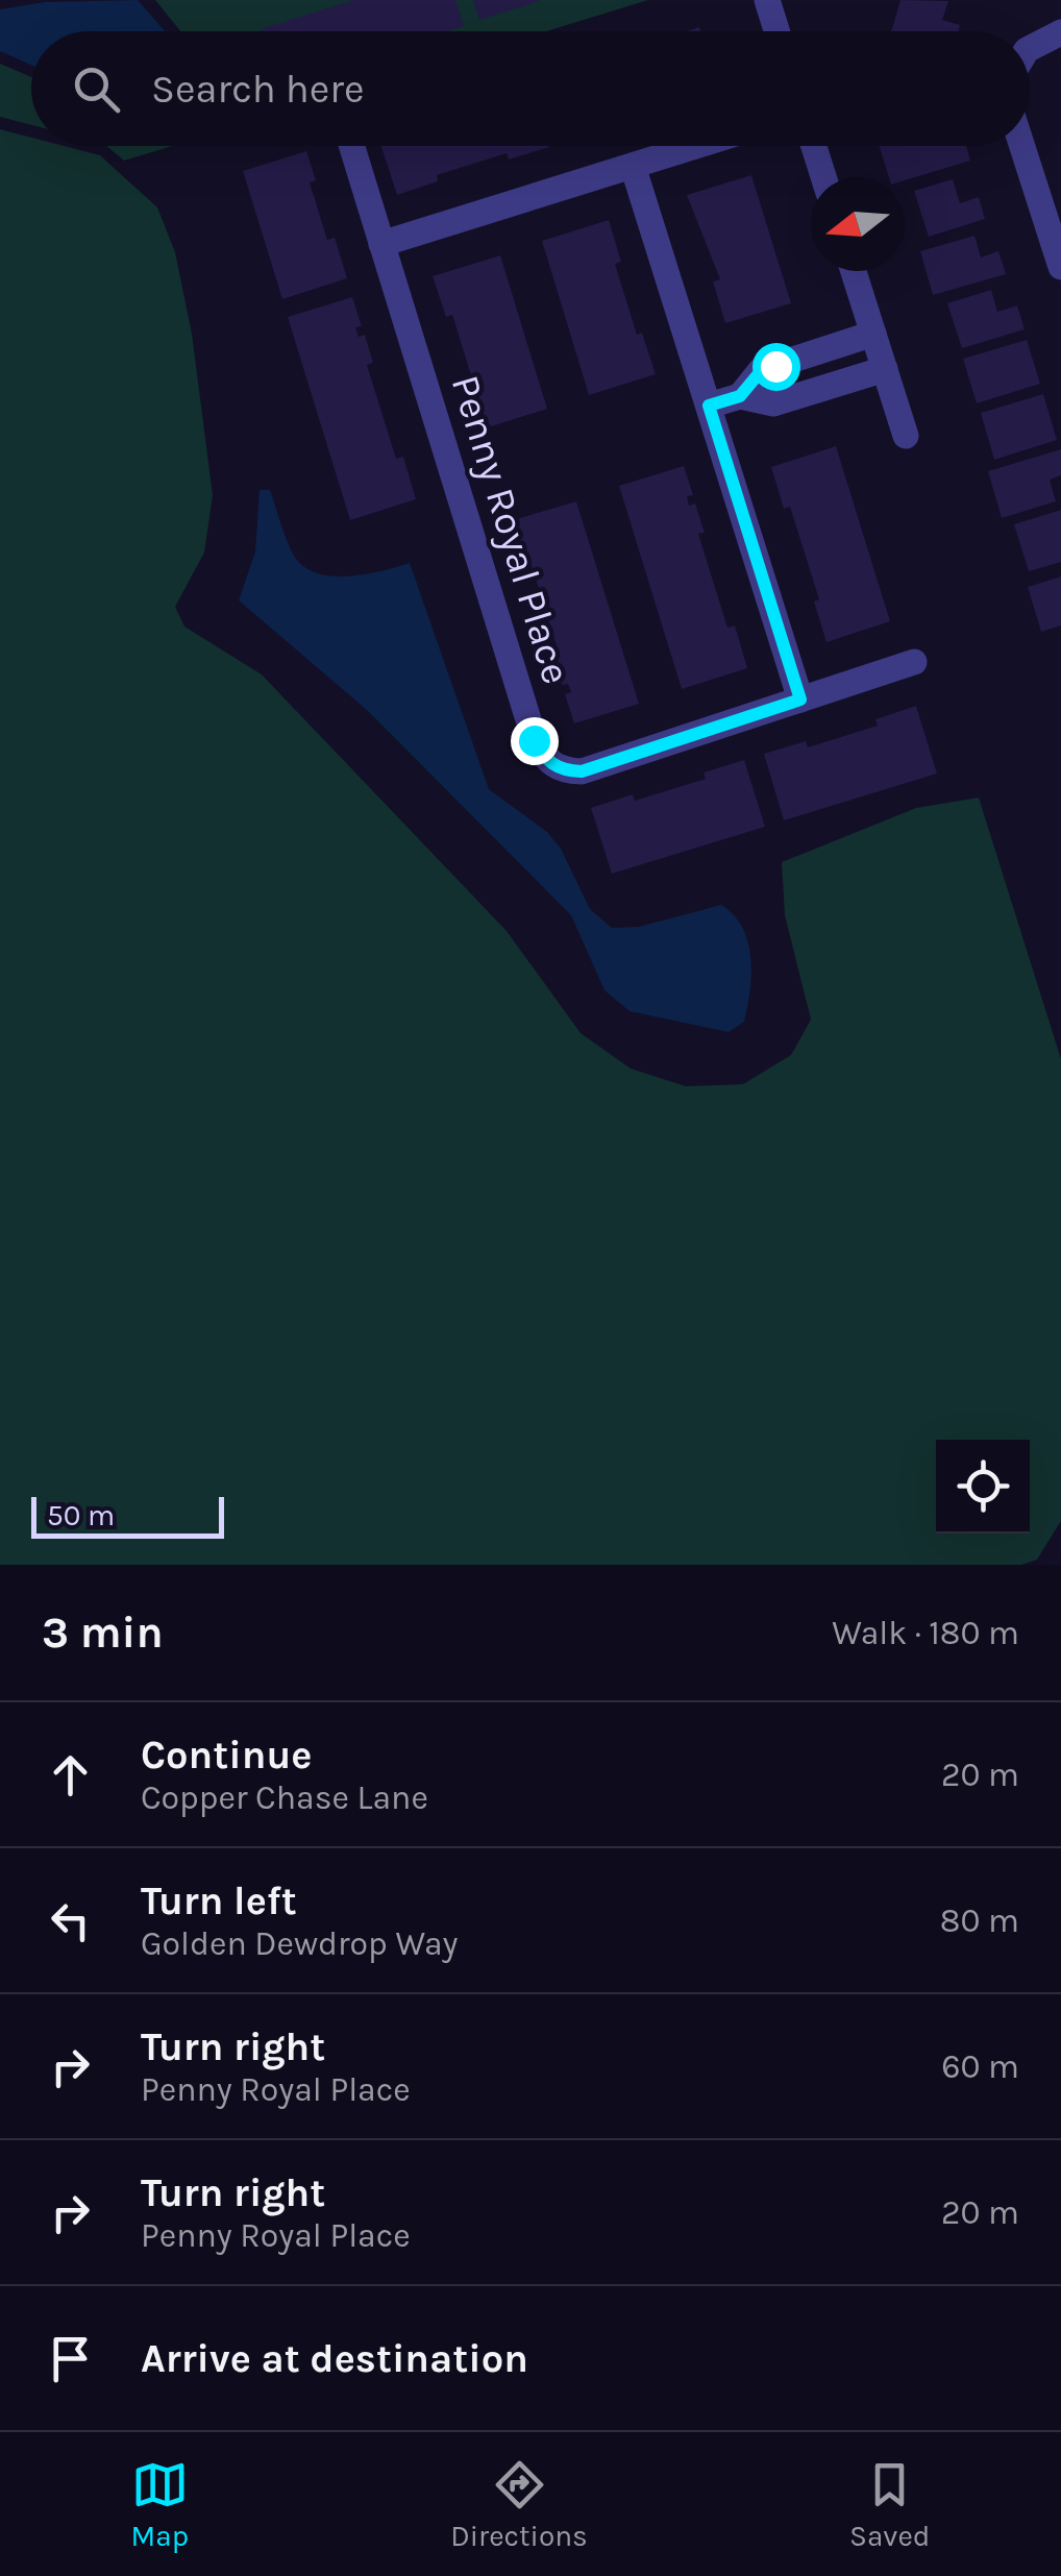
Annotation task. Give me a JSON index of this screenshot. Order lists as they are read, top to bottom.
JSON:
{
  "streets": {
    "street": ["Penny Royal Place"]
  },
  "scale_bar": "50 m",
  "north": "left",
  "page": {
    "search": "Search here",
    "scale": "50 m",
    "heading": ["3 min", "Walk · 180 m"],
    "list": [
      ["Continue", "Copper Chase Lane", "20 m"],
      ["Turn left", "Golden Dewdrop Way", "80 m"],
      ["Turn right", "Penny Royal Place", "60 m"],
      ["Turn right", "Penny Royal Place", "20 m"],
      "Arrive at destination"
    ],
    "nav": ["Map", "Directions", "Saved"]
  }
}
